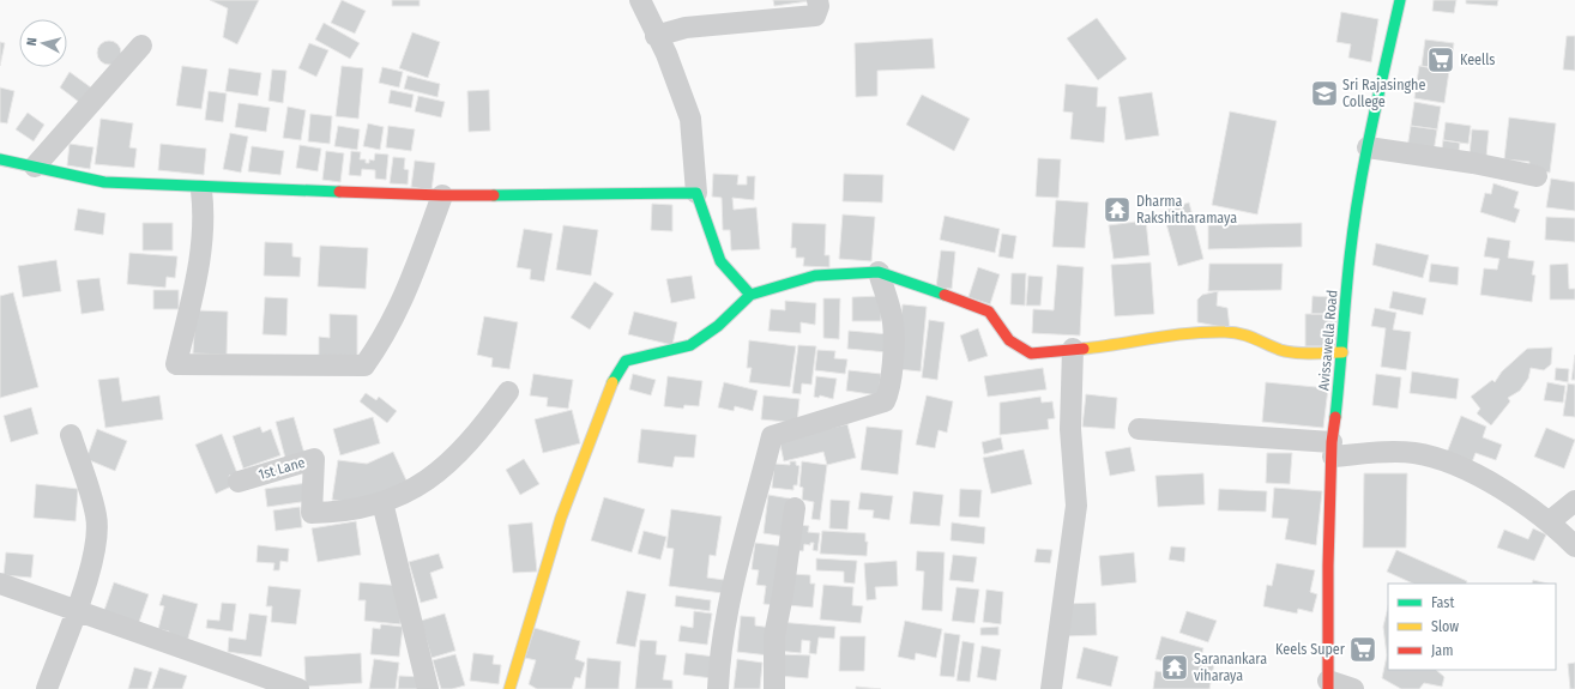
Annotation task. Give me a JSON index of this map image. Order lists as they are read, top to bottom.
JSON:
{
  "streets": {
    "street": ["Avissawella Road", "1st Lane"]
  },
  "places": {
    "supermarket": ["Keells", "Keels Super"],
    "school or university": ["Sri Rajasinghe College"],
    "temple": ["Dharma Rakshitharamaya", "Saranankara viharaya"]
  },
  "legend": ["Fast", "Slow", "Jam"],
  "north": "left"
}
